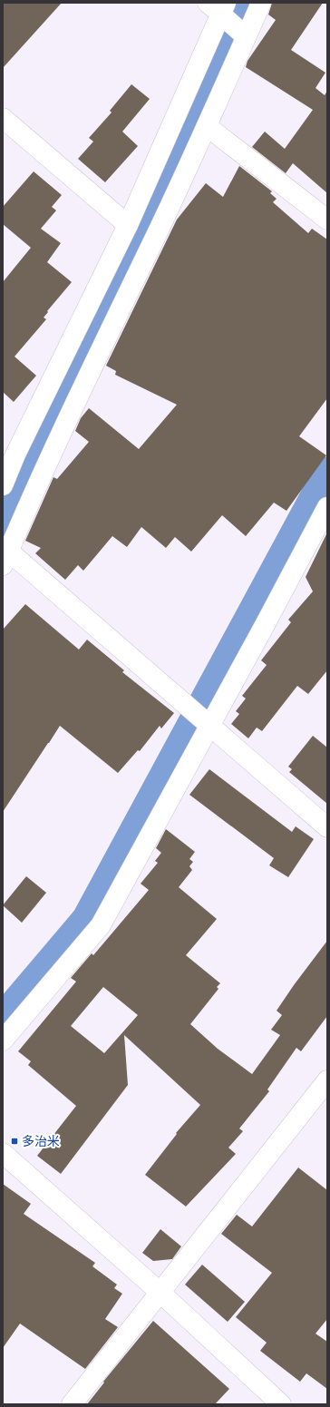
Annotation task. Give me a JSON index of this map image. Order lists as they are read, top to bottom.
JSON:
{
  "places": {
    "transit": ["多治米"]
  }
}
